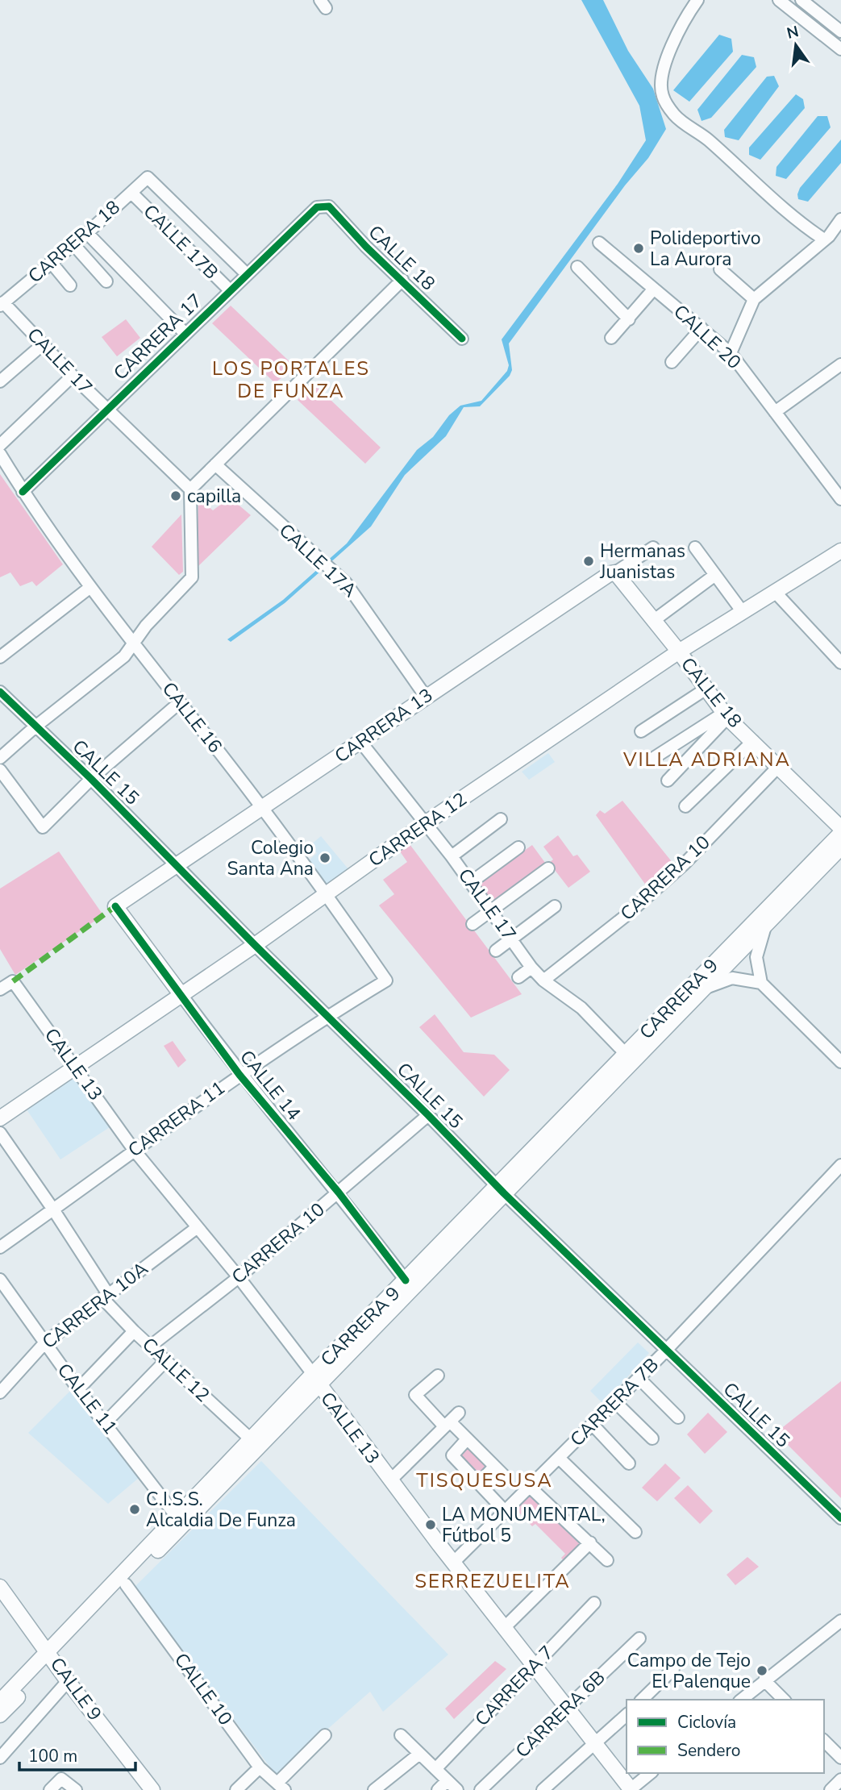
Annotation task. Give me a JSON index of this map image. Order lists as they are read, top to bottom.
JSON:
{
  "streets": {
    "main road": [
      "CALLE 18",
      "CARRERA 13",
      "CARRERA 12",
      "CARRERA 9",
      "CALLE 13",
      "CALLE 14",
      "CALLE 9"
    ],
    "street": [
      "CARRERA 18",
      "CALLE 17B",
      "CARRERA 17",
      "CALLE 20",
      "CALLE 17",
      "CALLE 17A",
      "CALLE 16",
      "CALLE 15",
      "CARRERA 10",
      "CARRERA 11",
      "CARRERA 10A",
      "CALLE 12",
      "CALLE 11",
      "CARRERA 7B",
      "CARRERA 7",
      "CALLE 10",
      "CARRERA 6B"
    ]
  },
  "crossings": [
    ["CARRERA 18", "CALLE 17B"],
    ["CARRERA 18", "CALLE 17"],
    ["CALLE 17B", "CARRERA 17"],
    ["CALLE 18", "CARRERA 17"],
    ["CALLE 18", "CARRERA 13"],
    ["CALLE 18", "CARRERA 12"],
    ["CALLE 18", "CARRERA 10"],
    ["CARRERA 17", "CALLE 17"],
    ["CARRERA 17", "CALLE 16"],
    ["CALLE 17", "CARRERA 13"],
    ["CALLE 17", "CARRERA 12"],
    ["CALLE 17", "CARRERA 10"],
    ["CALLE 17", "CARRERA 9"],
    ["CALLE 17A", "CARRERA 13"],
    ["CALLE 16", "CARRERA 13"],
    ["CALLE 16", "CARRERA 12"],
    ["CALLE 16", "CARRERA 11"],
    ["CARRERA 13", "CALLE 15"],
    ["CARRERA 13", "CALLE 14"],
    ["CALLE 15", "CARRERA 12"],
    ["CALLE 15", "CARRERA 10"],
    ["CALLE 15", "CARRERA 9"],
    ["CALLE 15", "CARRERA 11"],
    ["CALLE 15", "CARRERA 7B"],
    ["CARRERA 12", "CALLE 13"],
    ["CARRERA 12", "CALLE 14"],
    ["CARRERA 10", "CALLE 13"],
    ["CARRERA 10", "CALLE 14"],
    ["CARRERA 10", "CALLE 12"],
    ["CARRERA 9", "CALLE 13"],
    ["CARRERA 9", "CALLE 14"],
    ["CARRERA 9", "CALLE 12"],
    ["CARRERA 9", "CALLE 11"],
    ["CARRERA 9", "CALLE 9"],
    ["CARRERA 9", "CALLE 10"],
    ["CALLE 13", "CARRERA 11"],
    ["CALLE 13", "CARRERA 10A"],
    ["CALLE 13", "CARRERA 7B"],
    ["CALLE 13", "CARRERA 7"],
    ["CALLE 13", "CARRERA 6B"],
    ["CALLE 14", "CARRERA 11"],
    ["CARRERA 11", "CALLE 12"],
    ["CARRERA 10A", "CALLE 12"],
    ["CARRERA 10A", "CALLE 11"]
  ],
  "districts": [
    "LOS PORTALES DE FUNZA",
    "VILLA ADRIANA",
    "TISQUESUSA",
    "SERREZUELITA"
  ],
  "places": [
    "Polideportivo La Aurora",
    "capilla",
    "Hermanas Juanistas",
    "Colegio Santa Ana",
    "C.I.S.S. Alcaldia De Funza",
    "LA MONUMENTAL, Fútbol 5",
    "Campo de Tejo El Palenque"
  ],
  "legend": ["Ciclovía", "Sendero"],
  "scale_bar": "100 m",
  "north": "top"
}
